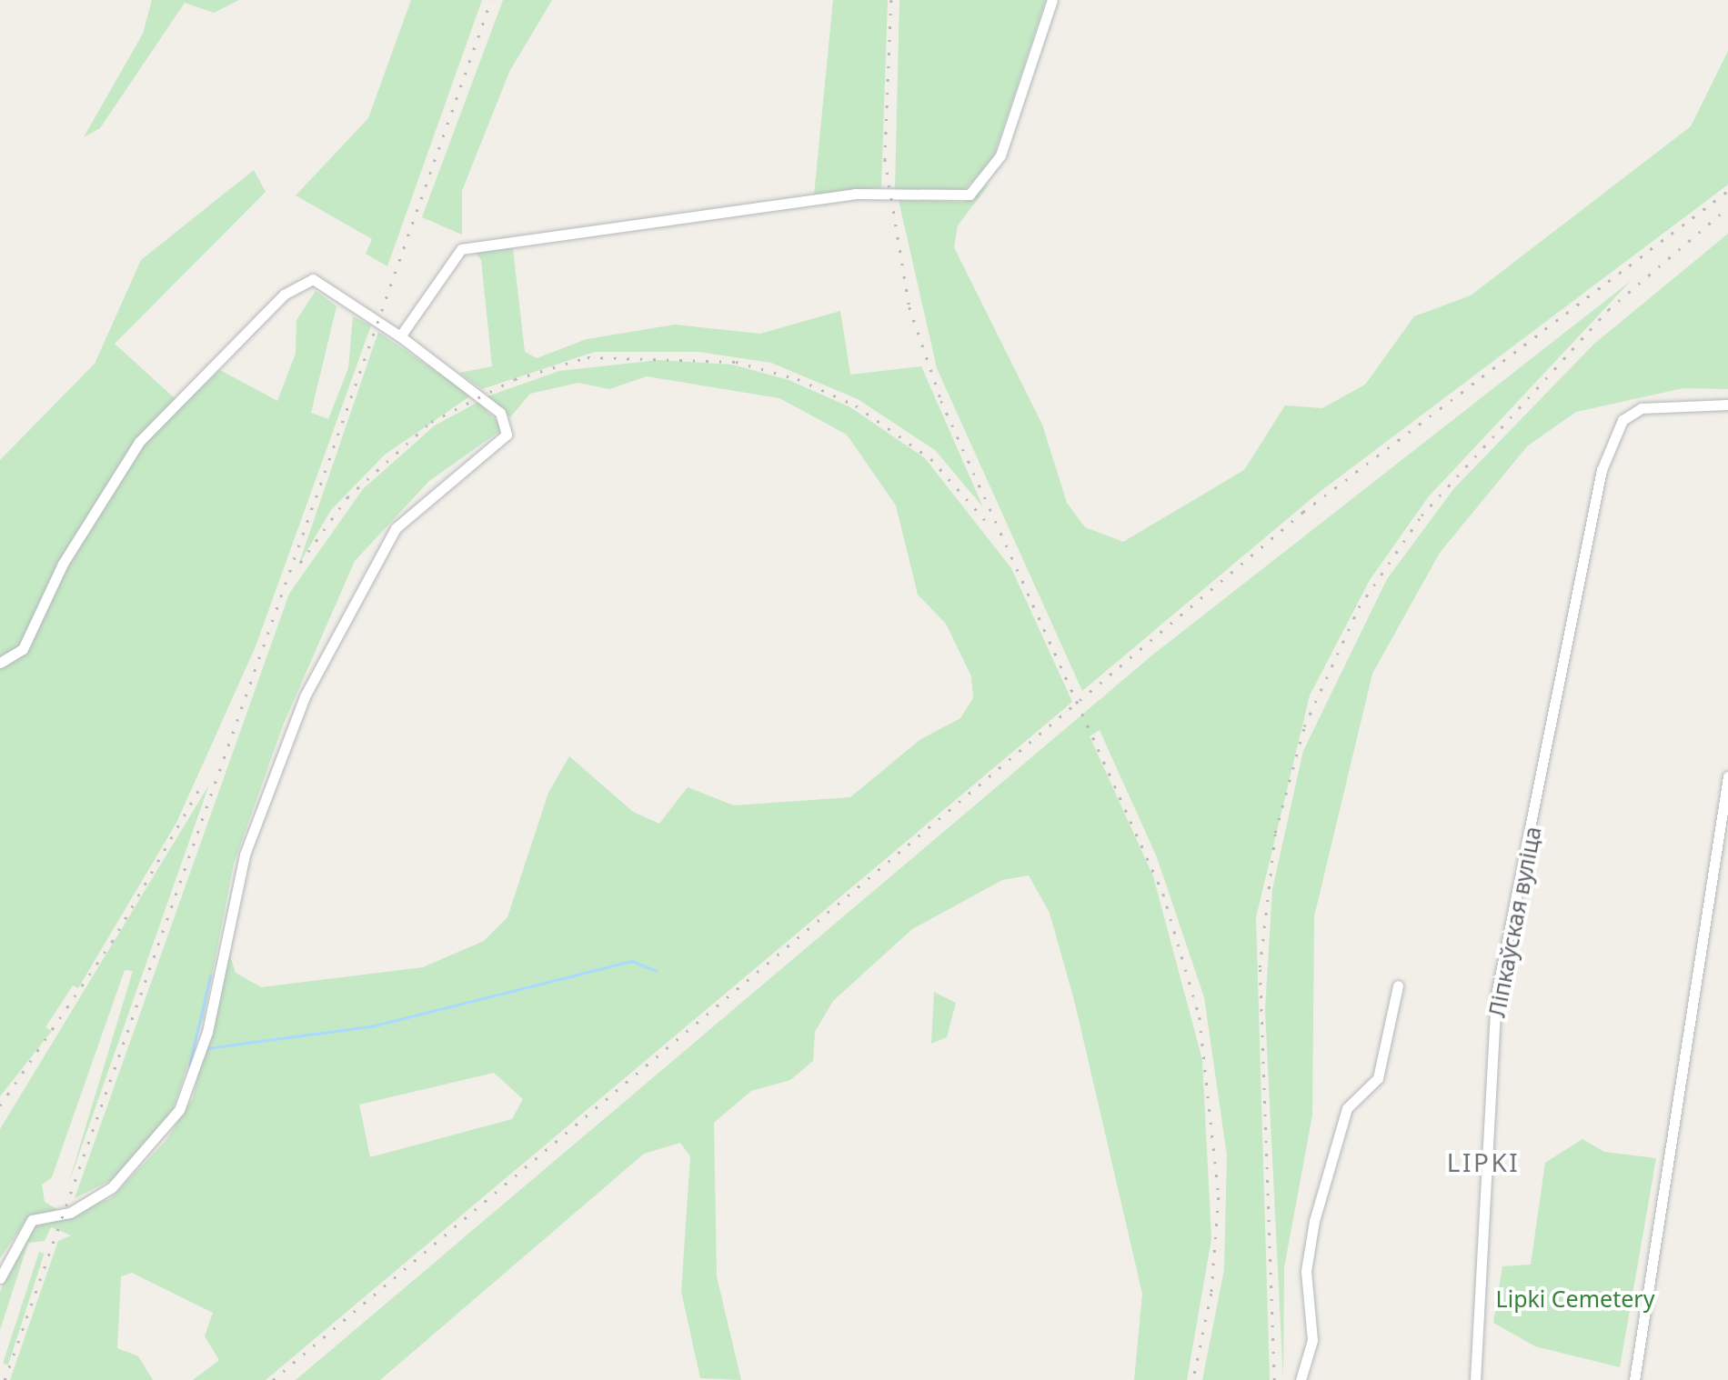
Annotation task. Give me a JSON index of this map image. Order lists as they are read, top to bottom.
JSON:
{
  "streets": {
    "street": ["Ліпкаўская вуліца"]
  },
  "districts": ["LIPKI"],
  "parks": ["Lipki Cemetery"]
}
